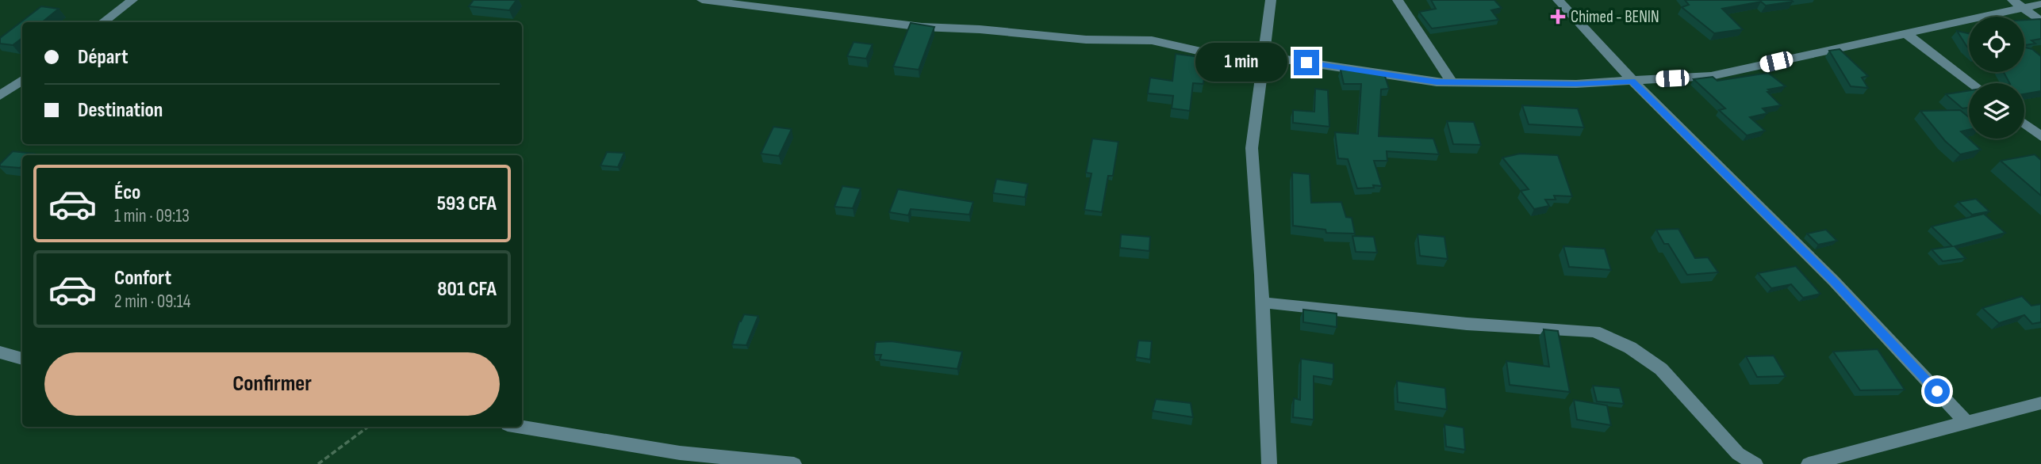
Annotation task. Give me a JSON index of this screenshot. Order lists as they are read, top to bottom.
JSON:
{
  "places": {
    "health": ["Chimed - BENIN"]
  },
  "page": {
    "banner": ["Départ", "Destination"],
    "bubble": "1 min",
    "list": [
      {
        "name": "Éco",
        "note": "1 min · 09:13",
        "value": "593 CFA"
      },
      {
        "name": "Confort",
        "note": "2 min · 09:14",
        "value": "801 CFA"
      }
    ],
    "buttons": "Confirmer"
  }
}
